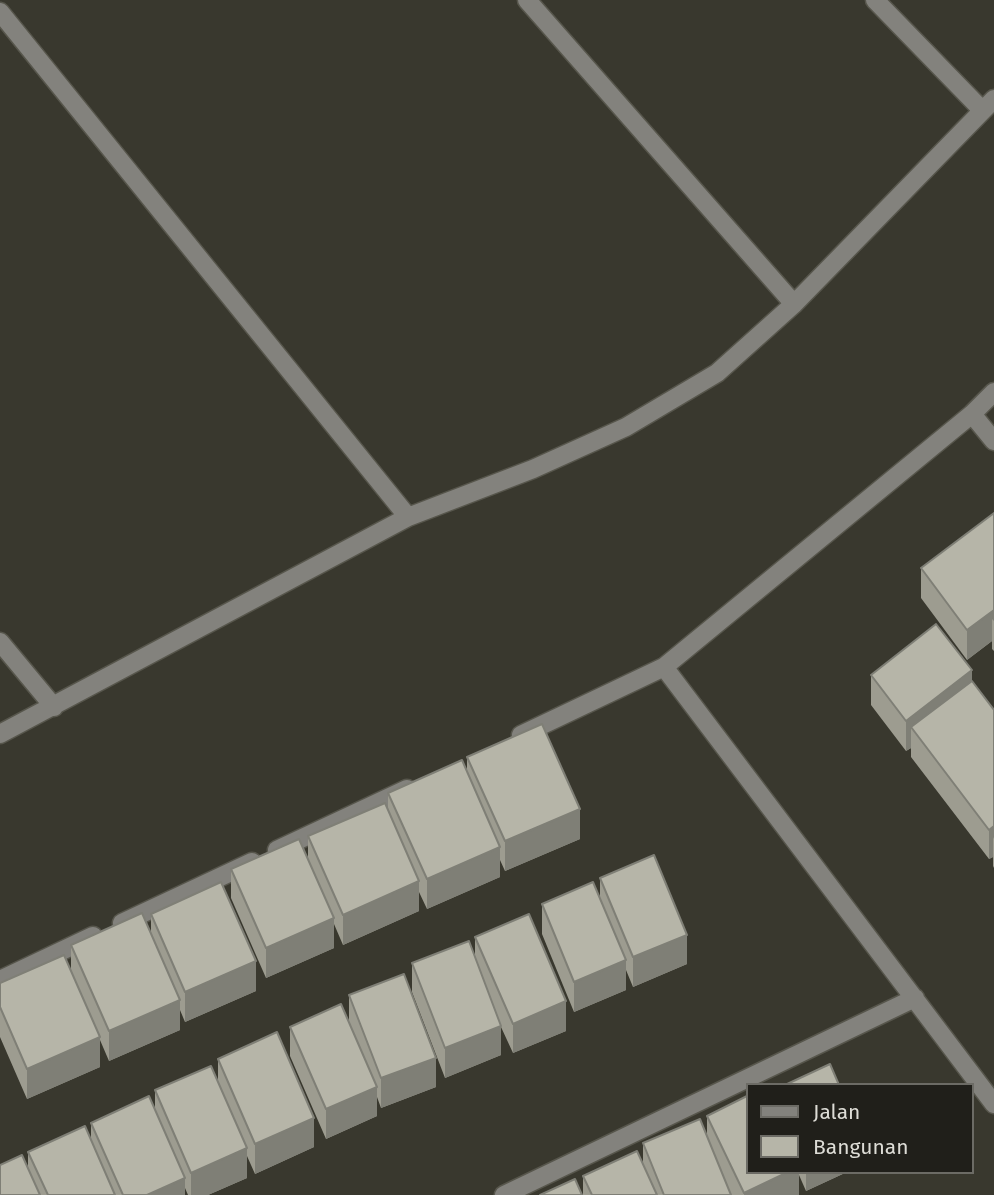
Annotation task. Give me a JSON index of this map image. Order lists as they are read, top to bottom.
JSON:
{
  "legend": ["Jalan", "Bangunan"]
}
